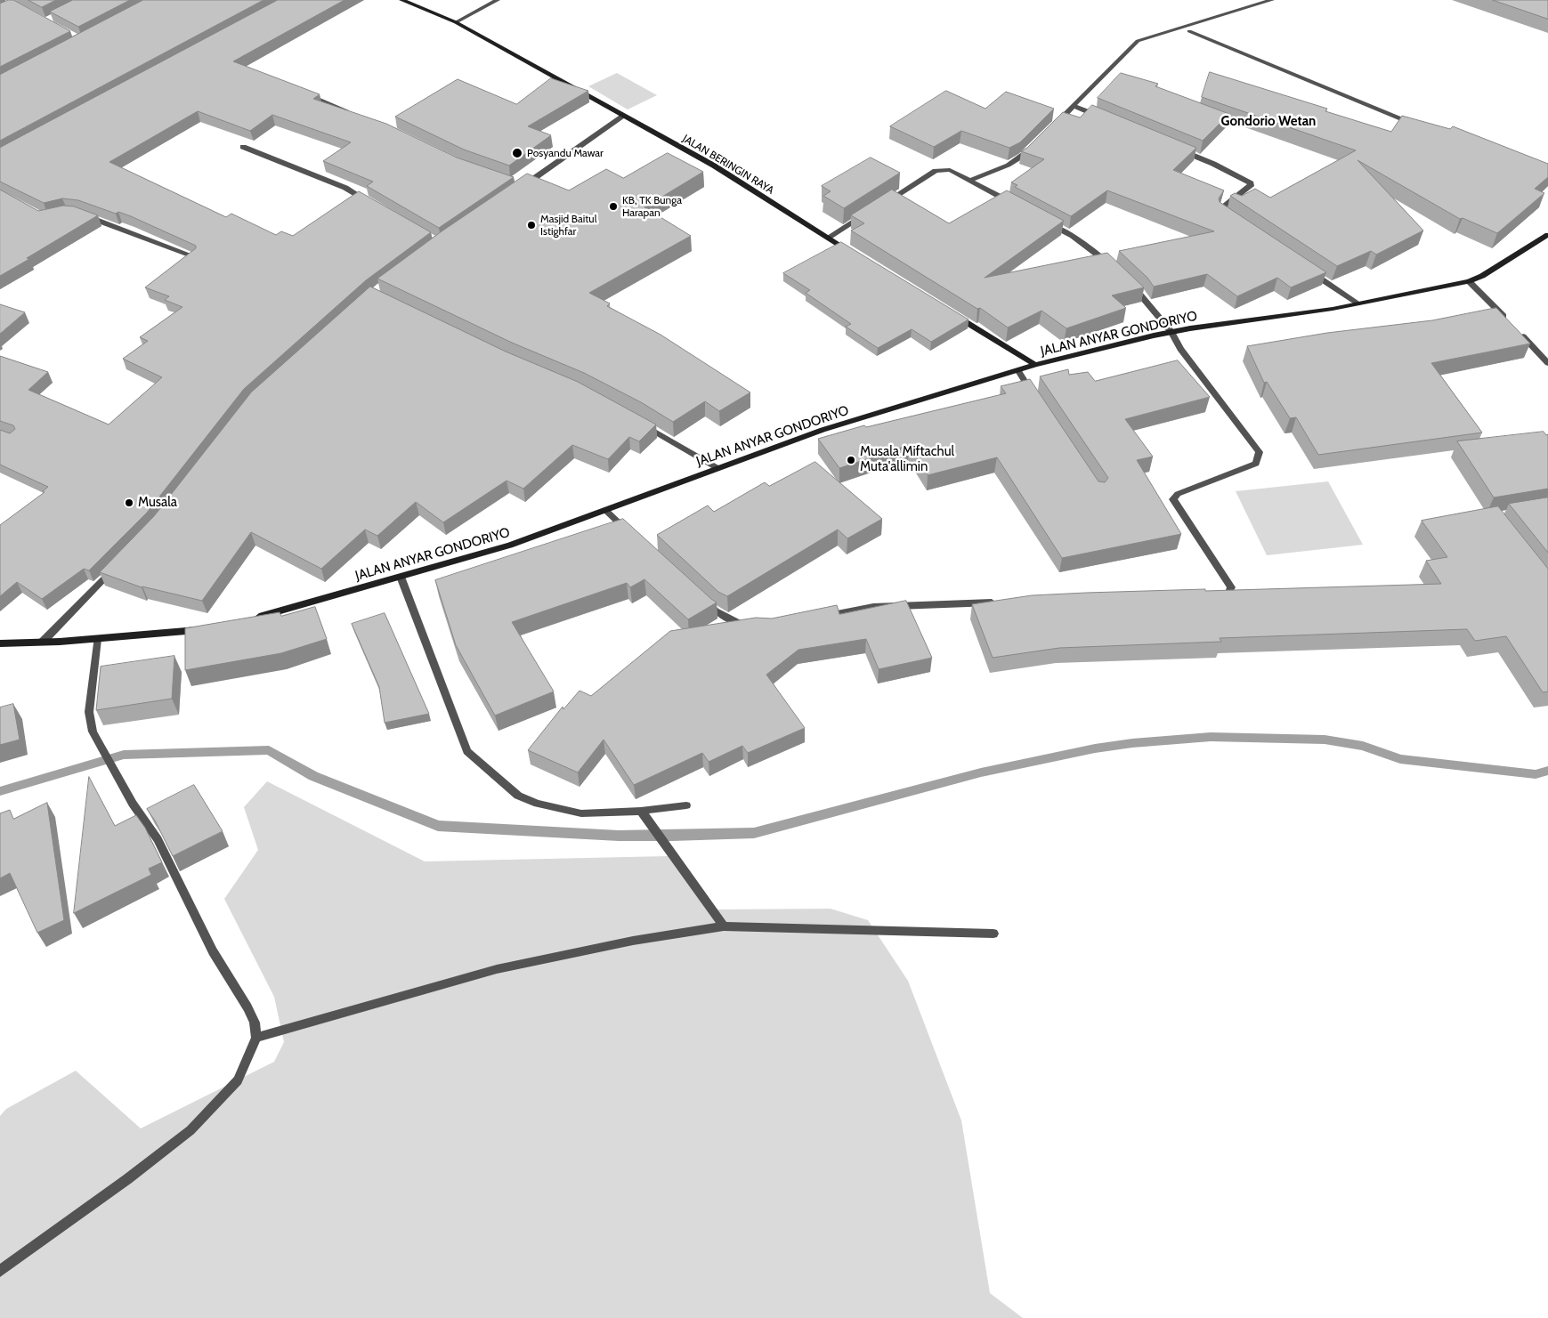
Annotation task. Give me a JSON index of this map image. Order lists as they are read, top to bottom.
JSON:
{
  "streets": {
    "street": ["JALAN BERINGIN RAYA", "JALAN ANYAR GONDORIYO"]
  },
  "districts": ["Gondorio Wetan"],
  "places": [
    "Posyandu Mawar",
    "KB, TK Bunga Harapan",
    "Masjid Baitul Istighfar",
    "Musala Miftachul Muta'allimin",
    "Musala"
  ]
}
